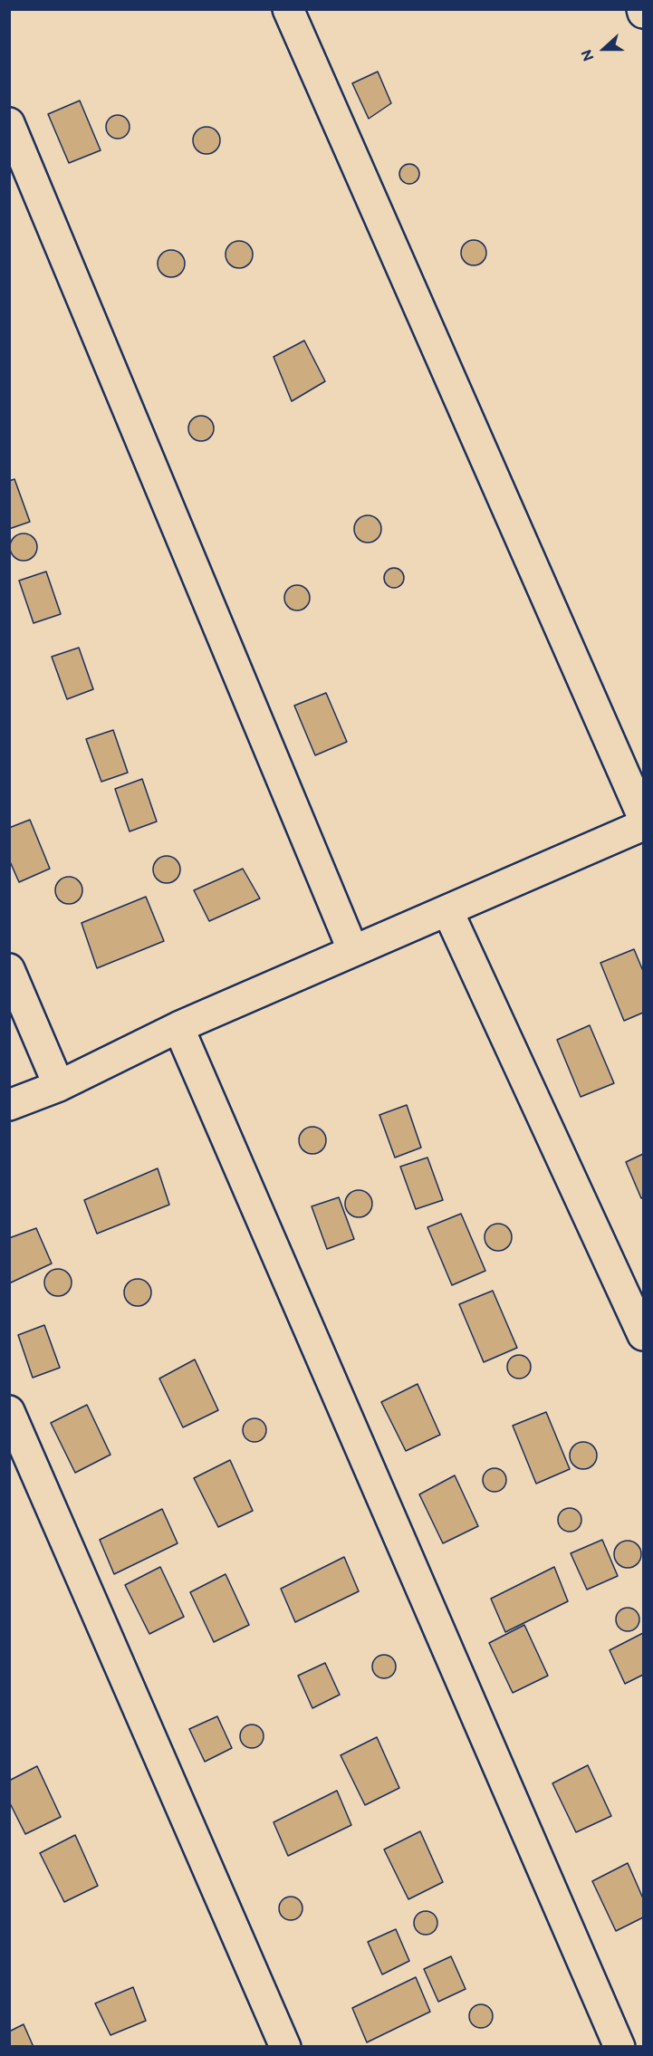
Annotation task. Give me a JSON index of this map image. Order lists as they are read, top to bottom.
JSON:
{
  "north": "left"
}
